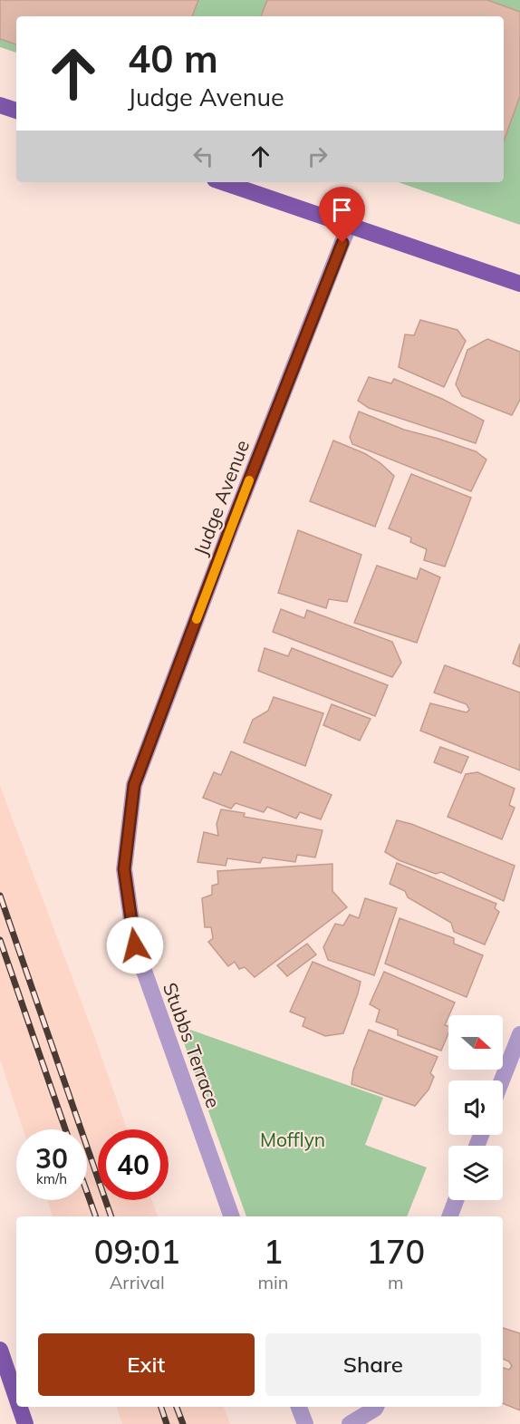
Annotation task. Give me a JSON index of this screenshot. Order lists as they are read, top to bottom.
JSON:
{
  "streets": {
    "street": ["Judge Avenue", "Stubbs Terrace"]
  },
  "crossings": [
    ["Judge Avenue", "Stubbs Terrace"]
  ],
  "parks": ["Mofflyn"],
  "north": "right",
  "page": {
    "turn": ["40 m", "Judge Avenue"],
    "speed": "30 km/h",
    "limit": "40",
    "eta": [
      "09:01",
      "Arrival",
      "1",
      "min",
      "170",
      "m"
    ],
    "buttons": ["Exit", "Share"]
  }
}
